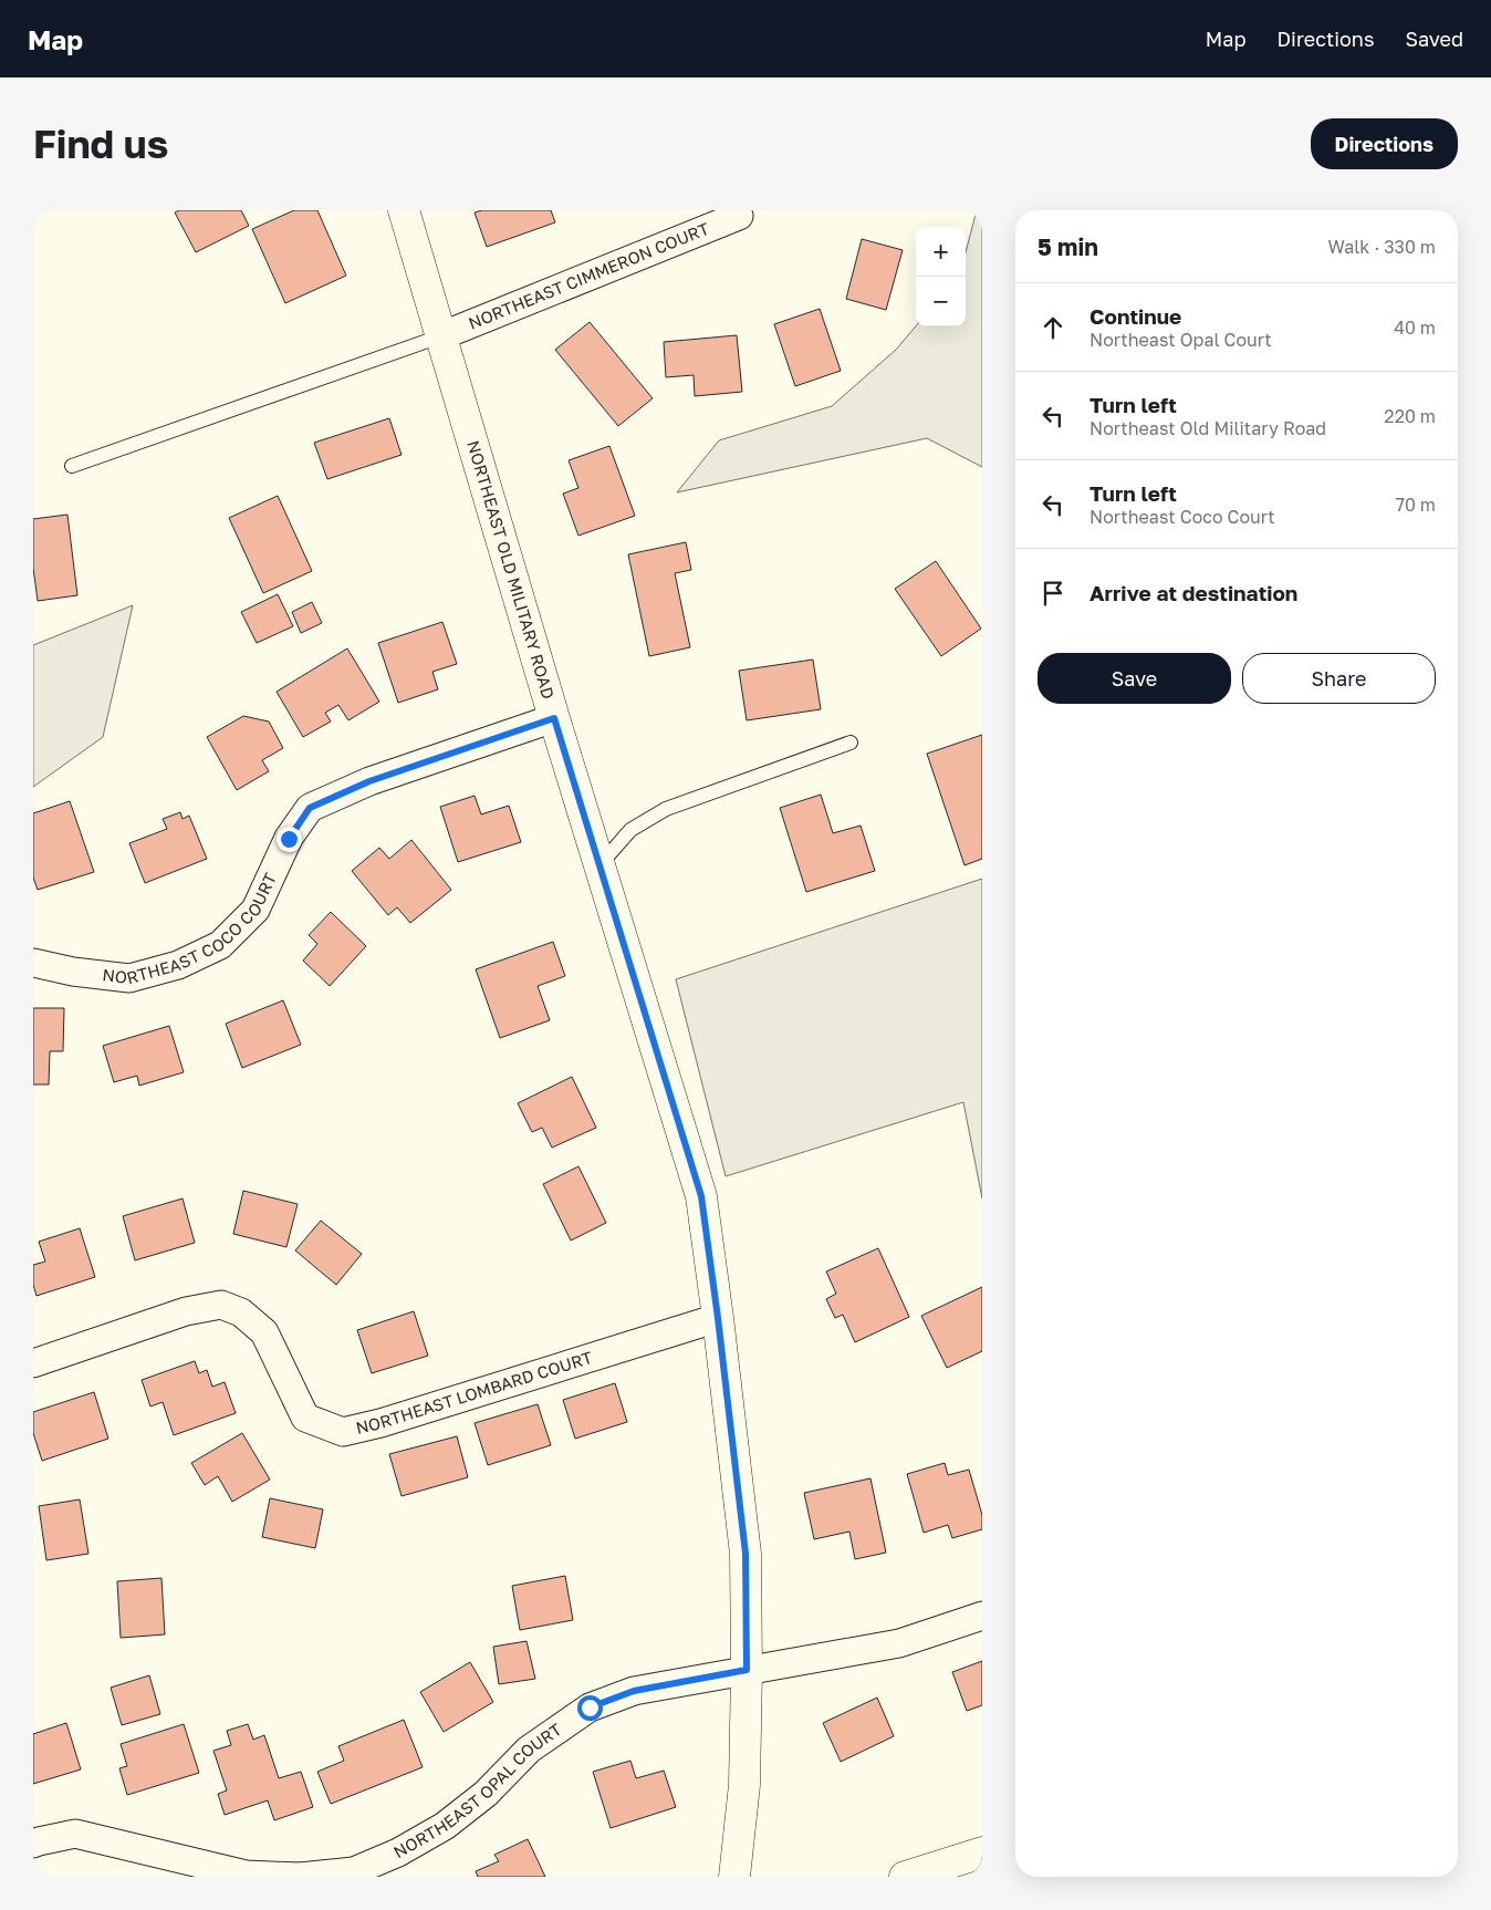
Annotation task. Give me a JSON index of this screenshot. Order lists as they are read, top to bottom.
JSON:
{
  "streets": {
    "street": [
      "NORTHEAST CIMMERON COURT",
      "NORTHEAST OLD MILITARY ROAD",
      "NORTHEAST COCO COURT",
      "NORTHEAST LOMBARD COURT",
      "NORTHEAST OPAL COURT"
    ]
  },
  "crossings": [
    ["NORTHEAST CIMMERON COURT", "NORTHEAST OLD MILITARY ROAD"],
    ["NORTHEAST OLD MILITARY ROAD", "NORTHEAST COCO COURT"],
    ["NORTHEAST OLD MILITARY ROAD", "NORTHEAST LOMBARD COURT"],
    ["NORTHEAST OLD MILITARY ROAD", "NORTHEAST OPAL COURT"]
  ],
  "page": {
    "header": "Map",
    "nav": ["Map", "Directions", "Saved"],
    "buttons": [
      "Directions",
      ["Save", "Share"]
    ],
    "title": "Find us",
    "heading": ["5 min", "Walk · 330 m"],
    "map_buttons": ["+", "−"],
    "list": [
      ["Continue", "Northeast Opal Court", "40 m"],
      ["Turn left", "Northeast Old Military Road", "220 m"],
      ["Turn left", "Northeast Coco Court", "70 m"],
      "Arrive at destination"
    ]
  }
}
